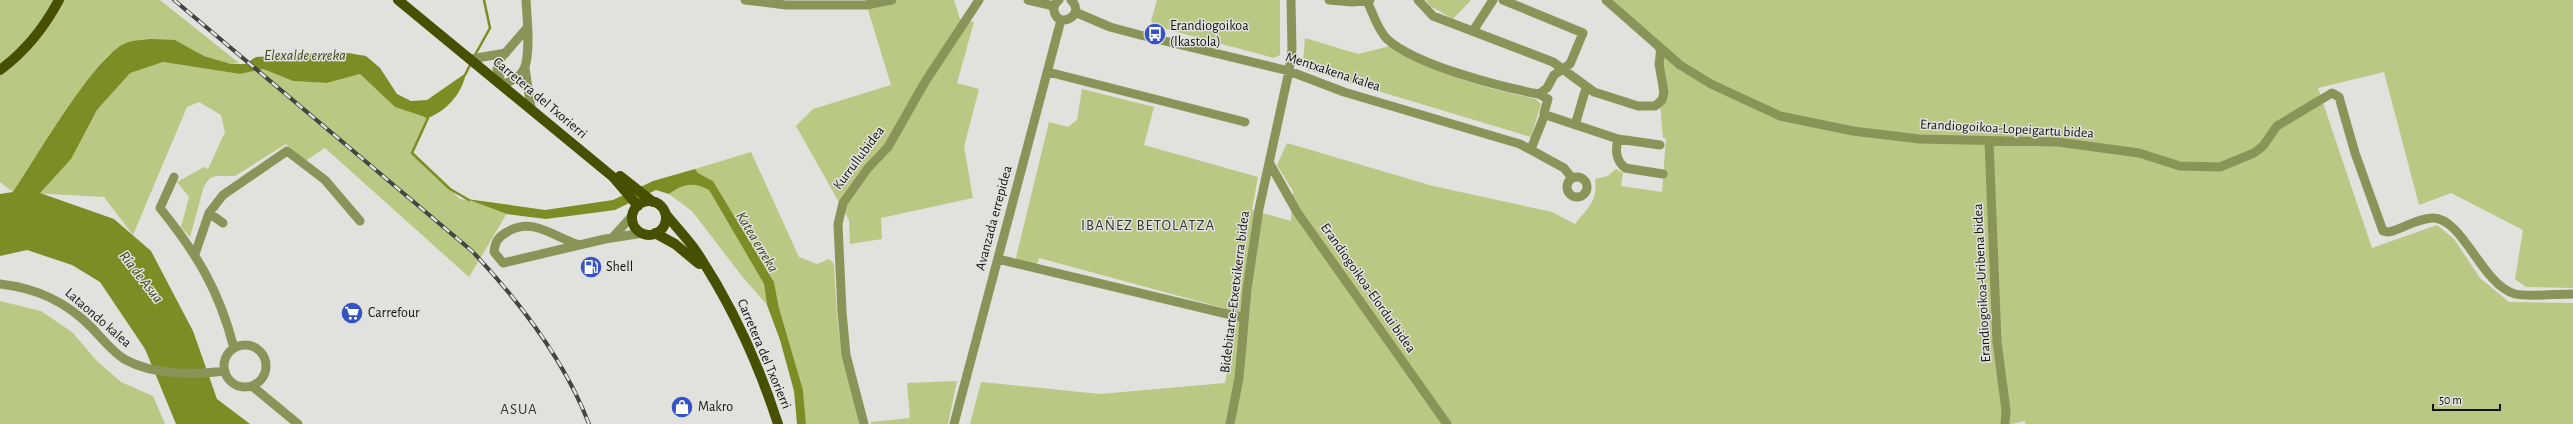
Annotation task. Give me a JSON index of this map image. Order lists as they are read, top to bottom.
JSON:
{
  "streets": {
    "main road": ["Carretera del Txorierri"],
    "street": [
      "Mentxakena kalea",
      "Erandiogoikoa-Lopeigartu bidea",
      "Kurrullubidea",
      "Avanzada errepidea",
      "Erandiogoikoa-Uribena bidea",
      "Erandiogoikoa-Elordui bidea",
      "Bidebitarte-Etxetxikerra bidea",
      "Lataondo kalea"
    ]
  },
  "crossings": [
    ["Mentxakena kalea", "Bidebitarte-Etxetxikerra bidea"],
    ["Erandiogoikoa-Lopeigartu bidea", "Erandiogoikoa-Uribena bidea"],
    ["Erandiogoikoa-Elordui bidea", "Bidebitarte-Etxetxikerra bidea"]
  ],
  "districts": ["IBAÑEZ BETOLATZA", "ASUA"],
  "water": ["Elexalde erreka", "Katea erreka", "Ría de Asua"],
  "places": {
    "bus stop": ["Erandiogoikoa (Ikastola)"],
    "fuel station": ["Shell"],
    "supermarket": ["Carrefour"],
    "shop": ["Makro"]
  },
  "scale_bar": "50 m"
}
